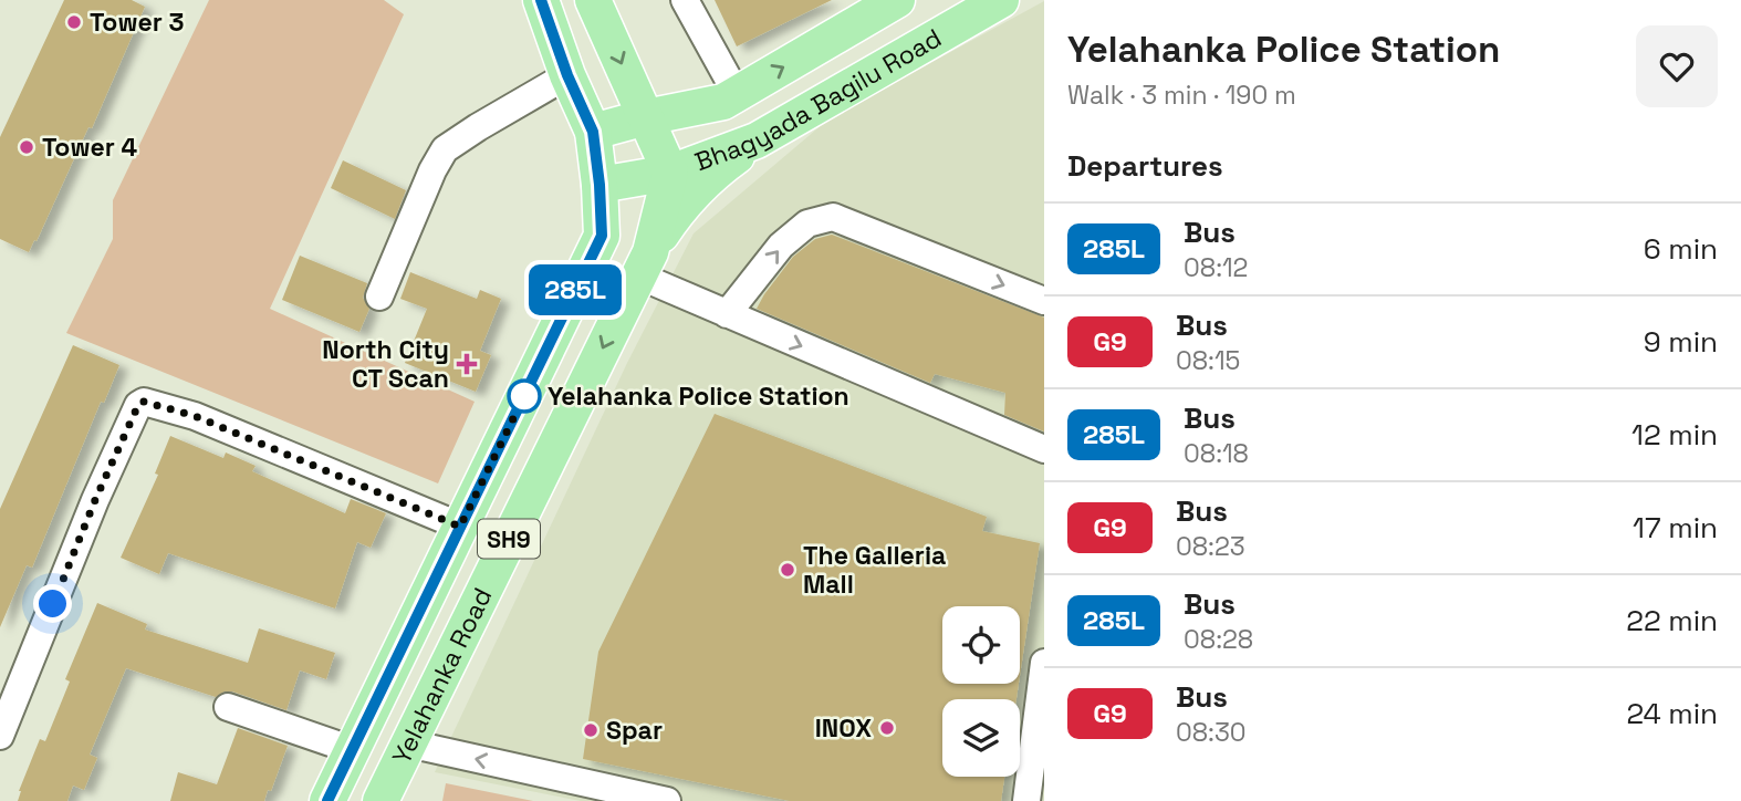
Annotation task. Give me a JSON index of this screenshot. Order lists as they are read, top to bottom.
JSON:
{
  "streets": {
    "main road": ["Bhagyada Bagilu Road", "SH9", "Yelahanka Road"]
  },
  "crossings": [
    ["Bhagyada Bagilu Road", "Yelahanka Road"]
  ],
  "places": {
    "other": [
      "Tower 3",
      "Tower 4",
      "Yelahanka Police Station",
      "The Galleria Mall",
      "INOX",
      "Spar"
    ],
    "health": ["North City CT Scan"]
  },
  "lines": ["bus line 285L"],
  "page": {
    "on_map": "285L",
    "heading": [
      ["Yelahanka Police Station", "Walk · 3 min · 190 m"],
      "Departures"
    ],
    "list": [
      {
        "mark": "285L",
        "name": "Bus",
        "note": "08:12",
        "value": "6 min"
      },
      {
        "mark": "G9",
        "name": "Bus",
        "note": "08:15",
        "value": "9 min"
      },
      {
        "mark": "285L",
        "name": "Bus",
        "note": "08:18",
        "value": "12 min"
      },
      {
        "mark": "G9",
        "name": "Bus",
        "note": "08:23",
        "value": "17 min"
      },
      {
        "mark": "285L",
        "name": "Bus",
        "note": "08:28",
        "value": "22 min"
      },
      {
        "mark": "G9",
        "name": "Bus",
        "note": "08:30",
        "value": "24 min"
      }
    ]
  }
}
